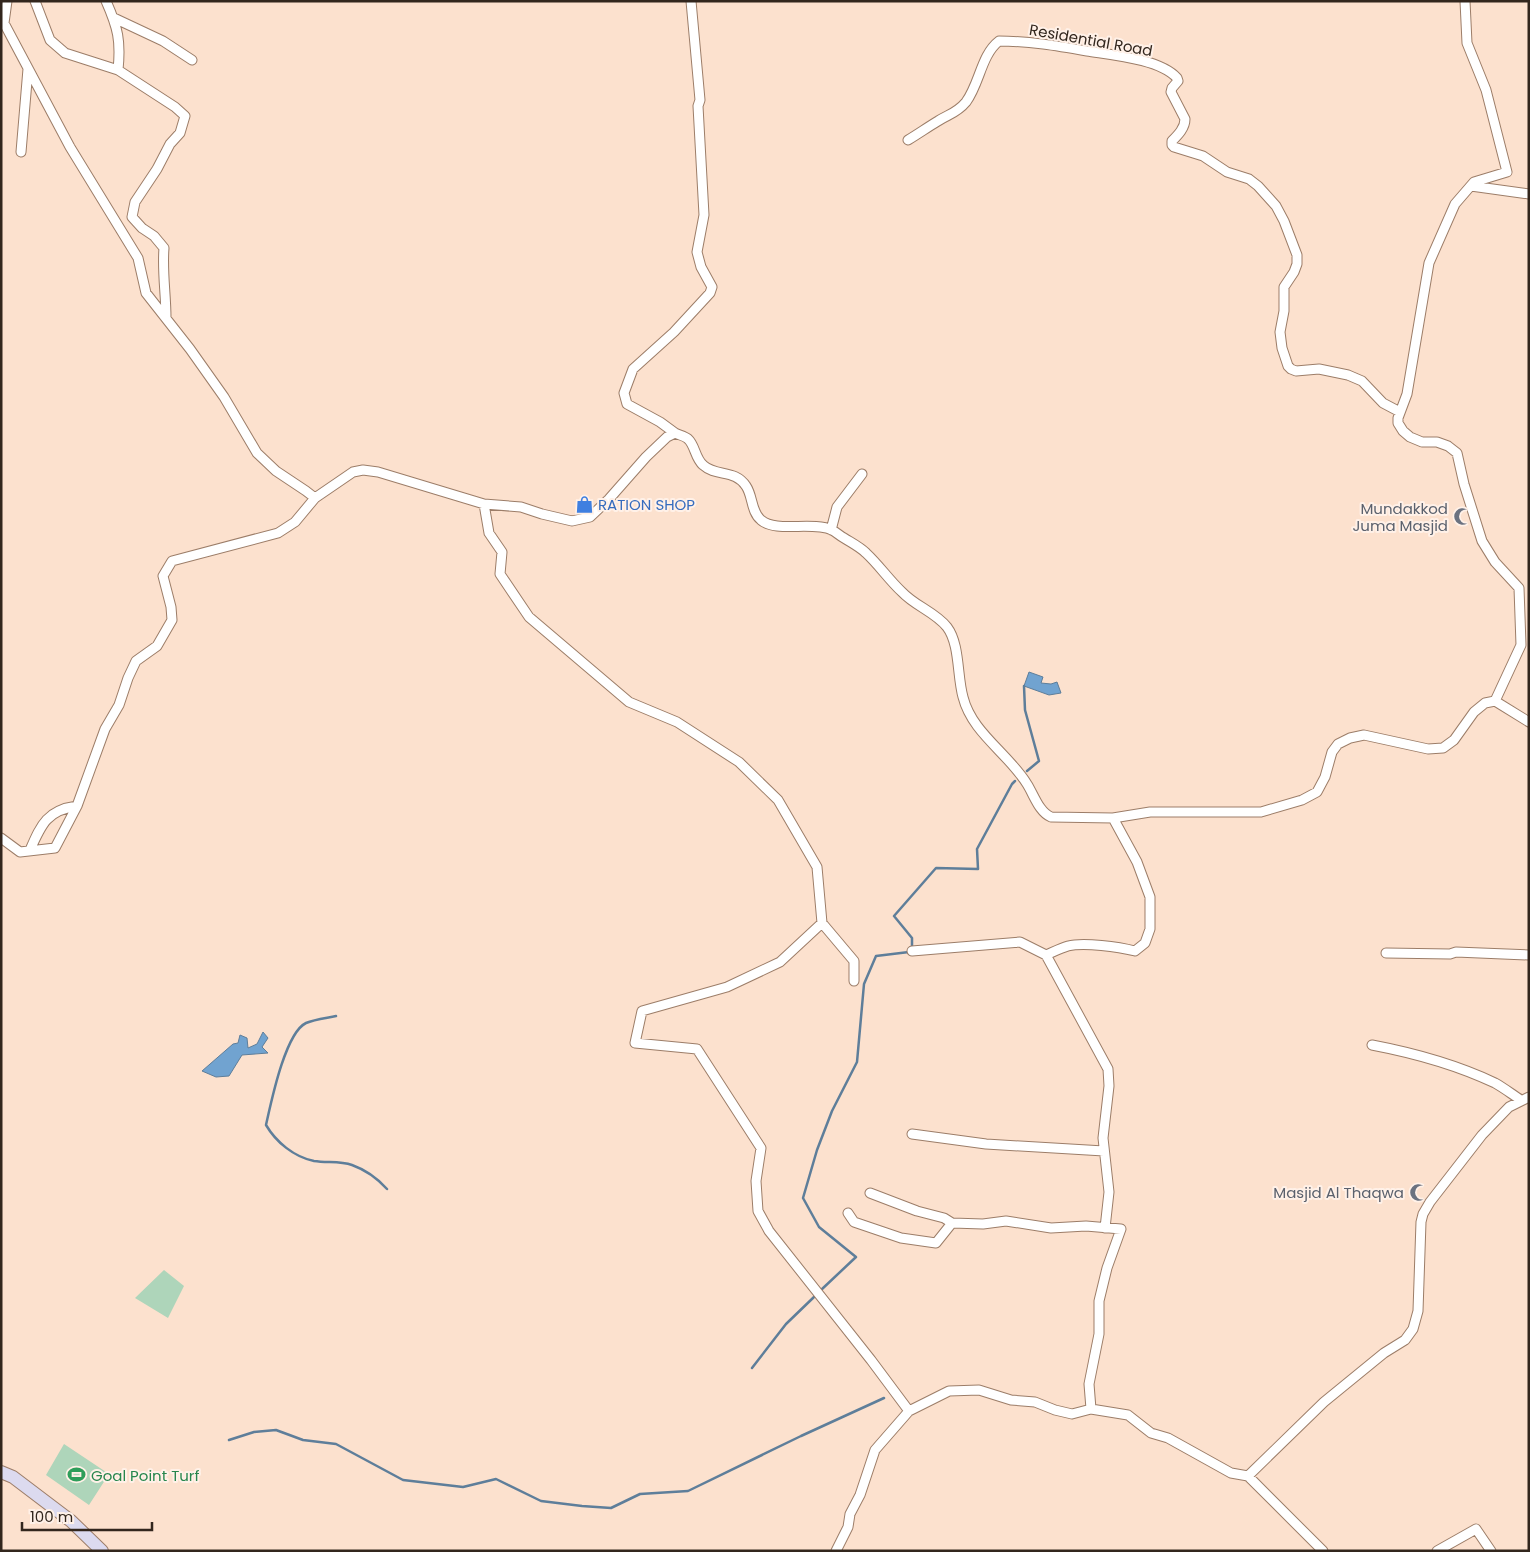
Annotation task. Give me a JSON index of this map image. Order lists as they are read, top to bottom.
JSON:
{
  "streets": {
    "street": ["Residential Road"]
  },
  "places": {
    "shop": ["RATION SHOP"],
    "mosque": ["Mundakkod Juma Masjid", "Masjid Al Thaqwa"],
    "sports": ["Goal Point Turf"]
  },
  "scale_bar": "100 m"
}
